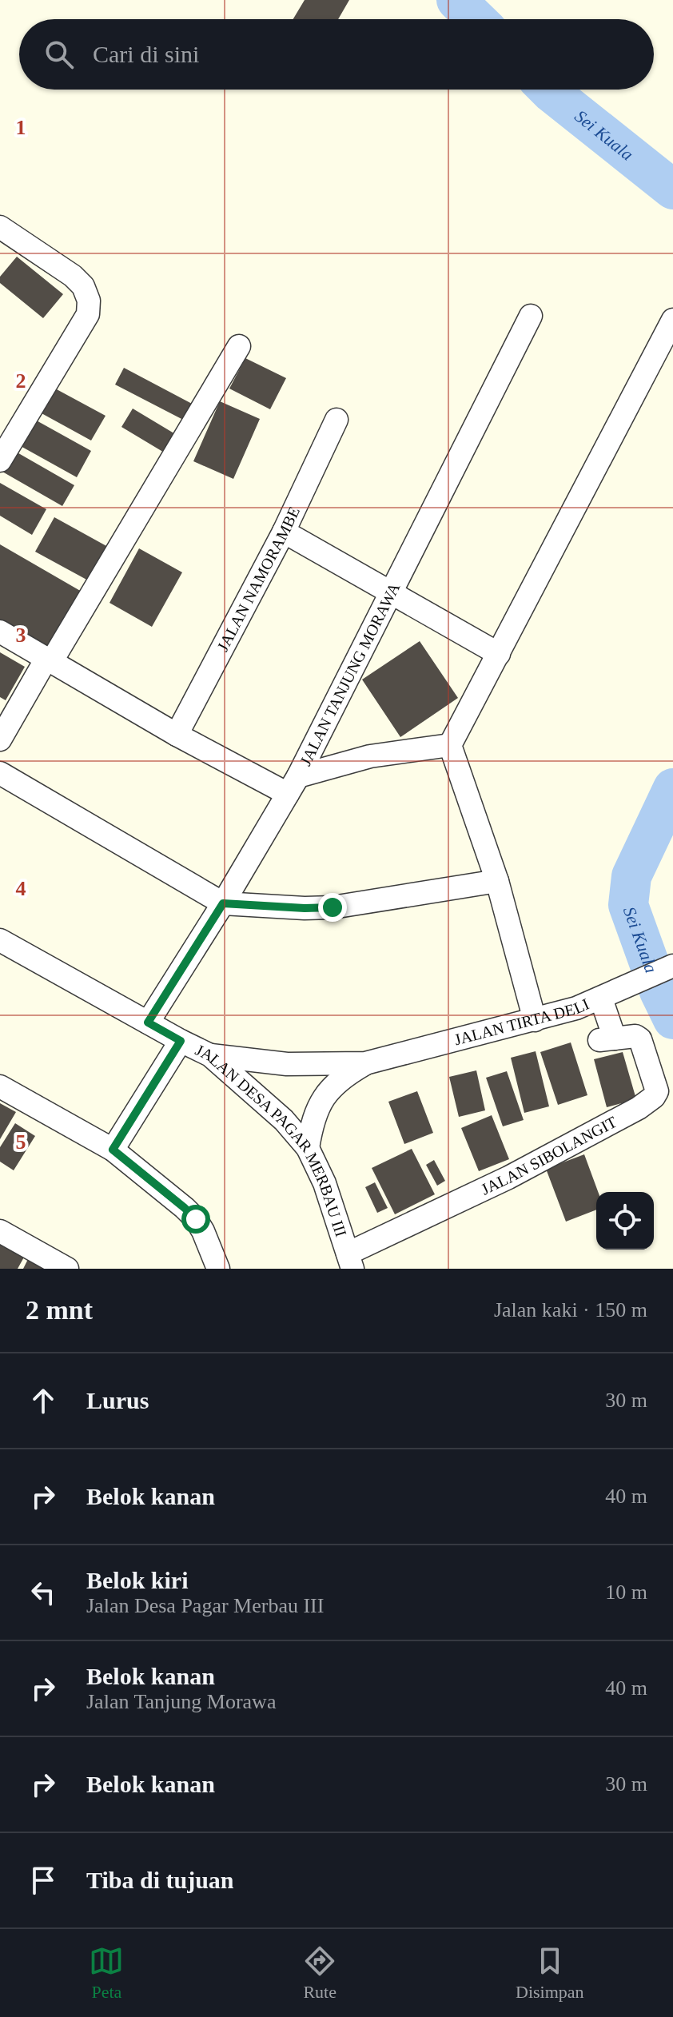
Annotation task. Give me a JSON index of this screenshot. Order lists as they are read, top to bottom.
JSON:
{
  "streets": {
    "street": [
      "JALAN NAMORAMBE",
      "JALAN TANJUNG MORAWA",
      "JALAN TIRTA DELI",
      "JALAN DESA PAGAR MERBAU III",
      "JALAN SIBOLANGIT"
    ]
  },
  "crossings": [
    ["JALAN TANJUNG MORAWA", "JALAN DESA PAGAR MERBAU III"],
    ["JALAN TIRTA DELI", "JALAN DESA PAGAR MERBAU III"],
    ["JALAN TIRTA DELI", "JALAN SIBOLANGIT"],
    ["JALAN DESA PAGAR MERBAU III", "JALAN SIBOLANGIT"]
  ],
  "water": ["Sei Kuala"],
  "page": {
    "search": "Cari di sini",
    "heading": ["2 mnt", "Jalan kaki · 150 m"],
    "list": [
      ["Lurus", "30 m"],
      ["Belok kanan", "40 m"],
      ["Belok kiri", "Jalan Desa Pagar Merbau III", "10 m"],
      ["Belok kanan", "Jalan Tanjung Morawa", "40 m"],
      ["Belok kanan", "30 m"],
      "Tiba di tujuan"
    ],
    "nav": ["Peta", "Rute", "Disimpan"]
  },
  "grid": {
    "rows": [
      "1",
      "2",
      "3",
      "4",
      "5"
    ]
  }
}
